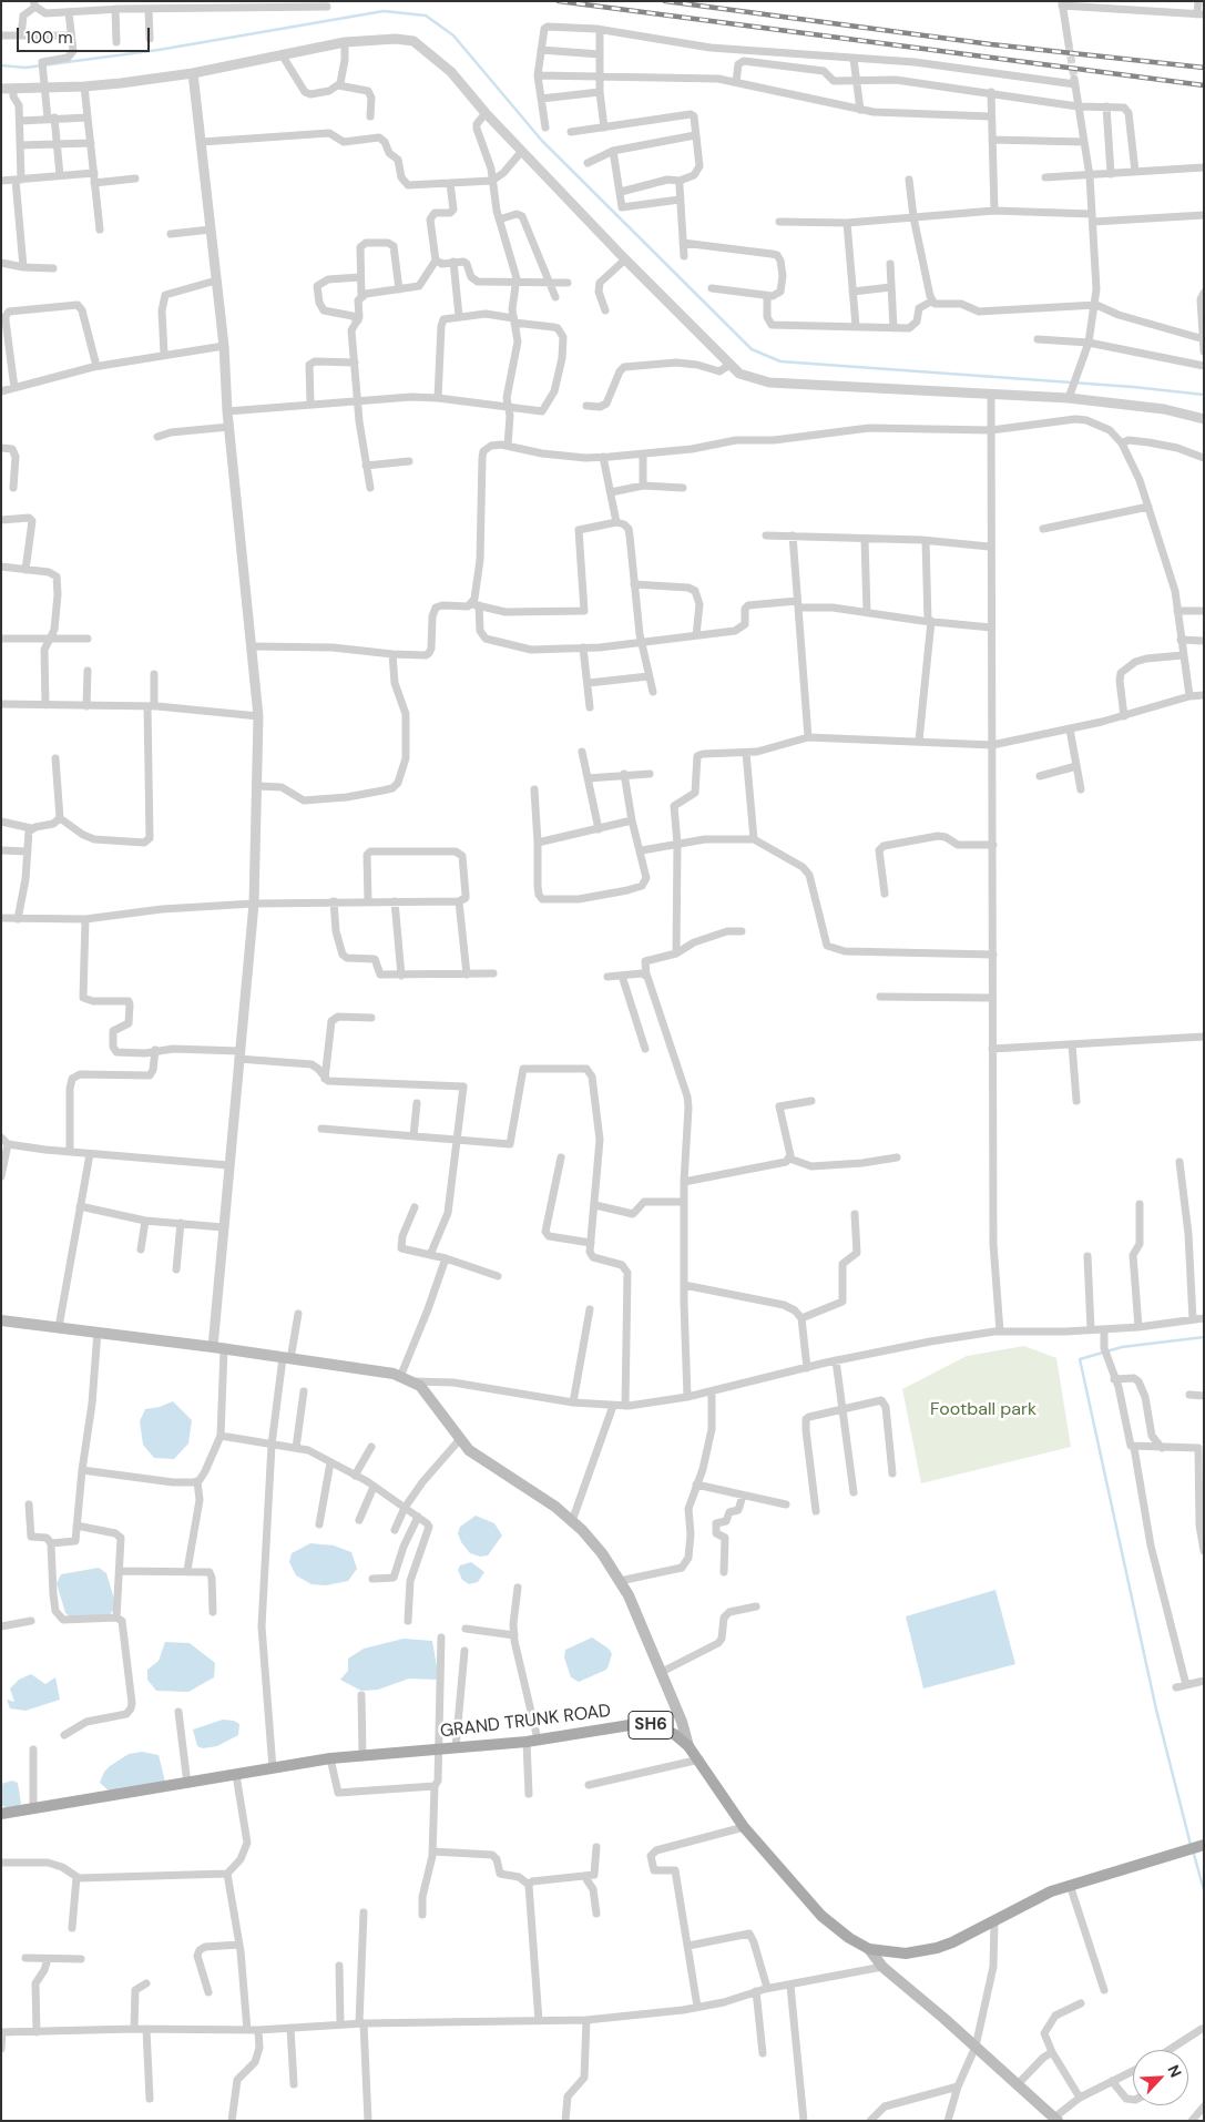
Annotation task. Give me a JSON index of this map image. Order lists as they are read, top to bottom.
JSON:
{
  "streets": {
    "main road": ["GRAND TRUNK ROAD", "SH6"]
  },
  "parks": ["Football park"],
  "scale_bar": "100 m",
  "north": "top right"
}
